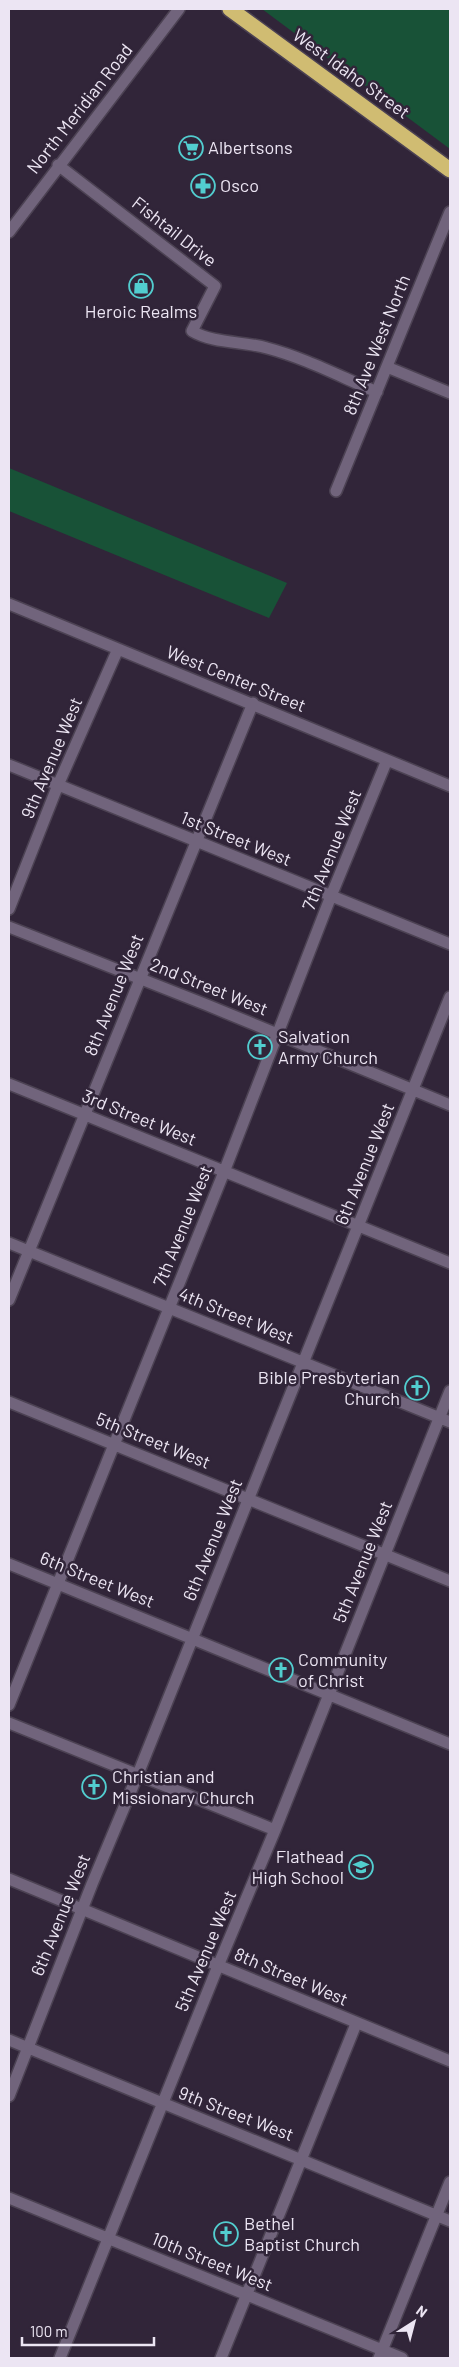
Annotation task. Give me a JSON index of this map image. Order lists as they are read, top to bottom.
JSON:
{
  "streets": {
    "highway": ["West Idaho Street"],
    "street": [
      "North Meridian Road",
      "Fishtail Drive",
      "8th Ave West North",
      "West Center Street",
      "9th Avenue West",
      "1st Street West",
      "7th Avenue West",
      "2nd Street West",
      "8th Avenue West",
      "3rd Street West",
      "6th Avenue West",
      "4th Street West",
      "5th Street West",
      "5th Avenue West",
      "6th Street West",
      "8th Street West",
      "9th Street West",
      "10th Street West"
    ]
  },
  "crossings": [
    ["North Meridian Road", "Fishtail Drive"],
    ["Fishtail Drive", "8th Ave West North"],
    ["West Center Street", "9th Avenue West"],
    ["West Center Street", "7th Avenue West"],
    ["West Center Street", "8th Avenue West"],
    ["9th Avenue West", "1st Street West"],
    ["1st Street West", "7th Avenue West"],
    ["1st Street West", "8th Avenue West"],
    ["7th Avenue West", "2nd Street West"],
    ["7th Avenue West", "3rd Street West"],
    ["7th Avenue West", "4th Street West"],
    ["7th Avenue West", "5th Street West"],
    ["7th Avenue West", "6th Street West"],
    ["2nd Street West", "8th Avenue West"],
    ["2nd Street West", "6th Avenue West"],
    ["8th Avenue West", "3rd Street West"],
    ["8th Avenue West", "4th Street West"],
    ["3rd Street West", "6th Avenue West"],
    ["6th Avenue West", "4th Street West"],
    ["6th Avenue West", "5th Street West"],
    ["6th Avenue West", "6th Street West"],
    ["6th Avenue West", "8th Street West"],
    ["6th Avenue West", "9th Street West"],
    ["4th Street West", "5th Avenue West"],
    ["5th Street West", "5th Avenue West"],
    ["5th Avenue West", "6th Street West"],
    ["5th Avenue West", "8th Street West"],
    ["5th Avenue West", "9th Street West"],
    ["5th Avenue West", "10th Street West"]
  ],
  "places": {
    "supermarket": ["Albertsons"],
    "pharmacy": ["Osco"],
    "shop": ["Heroic Realms"],
    "church": [
      "Salvation Army Church",
      "Bible Presbyterian Church",
      "Community of Christ",
      "Christian and Missionary Church",
      "Bethel Baptist Church"
    ],
    "school or university": ["Flathead High School"]
  },
  "scale_bar": "100 m",
  "north": "top right"
}
